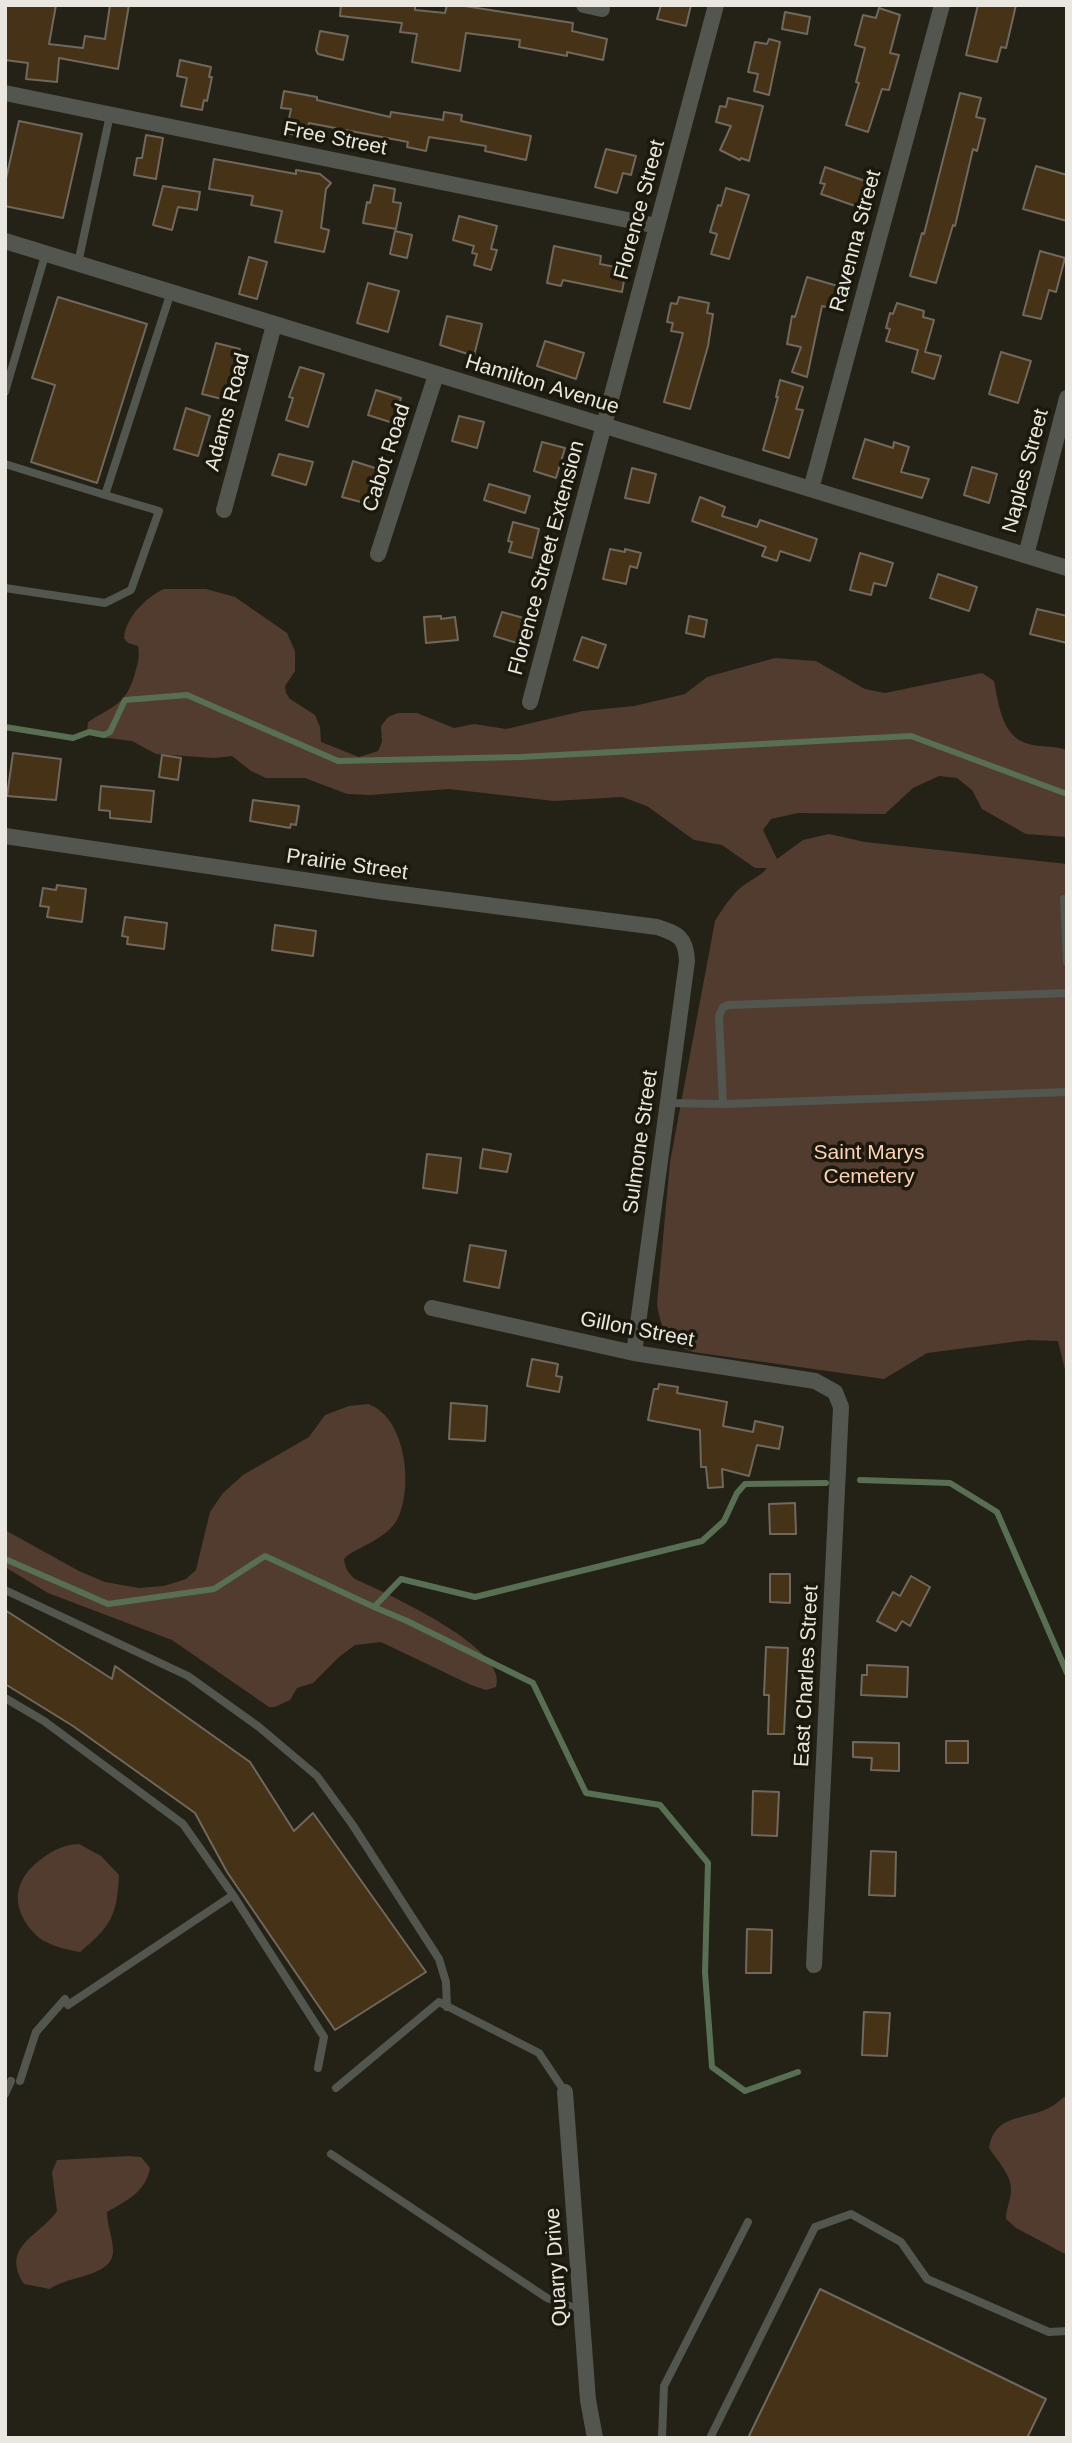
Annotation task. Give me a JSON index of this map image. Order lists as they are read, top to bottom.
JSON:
{
  "streets": {
    "street": [
      "Free Street",
      "Florence Street",
      "Ravenna Street",
      "Hamilton Avenue",
      "Adams Road",
      "Cabot Road",
      "Naples Street",
      "Florence Street Extension",
      "Prairie Street",
      "Sulmone Street",
      "Gillon Street",
      "East Charles Street",
      "Quarry Drive"
    ]
  },
  "crossings": [
    ["Free Street", "Florence Street"],
    ["Florence Street", "Hamilton Avenue"],
    ["Florence Street", "Florence Street Extension"],
    ["Ravenna Street", "Hamilton Avenue"],
    ["Hamilton Avenue", "Adams Road"],
    ["Hamilton Avenue", "Cabot Road"],
    ["Hamilton Avenue", "Naples Street"],
    ["Hamilton Avenue", "Florence Street Extension"],
    ["Prairie Street", "Sulmone Street"],
    ["Sulmone Street", "Gillon Street"],
    ["Gillon Street", "East Charles Street"]
  ],
  "parks": ["Saint Marys Cemetery"]
}
